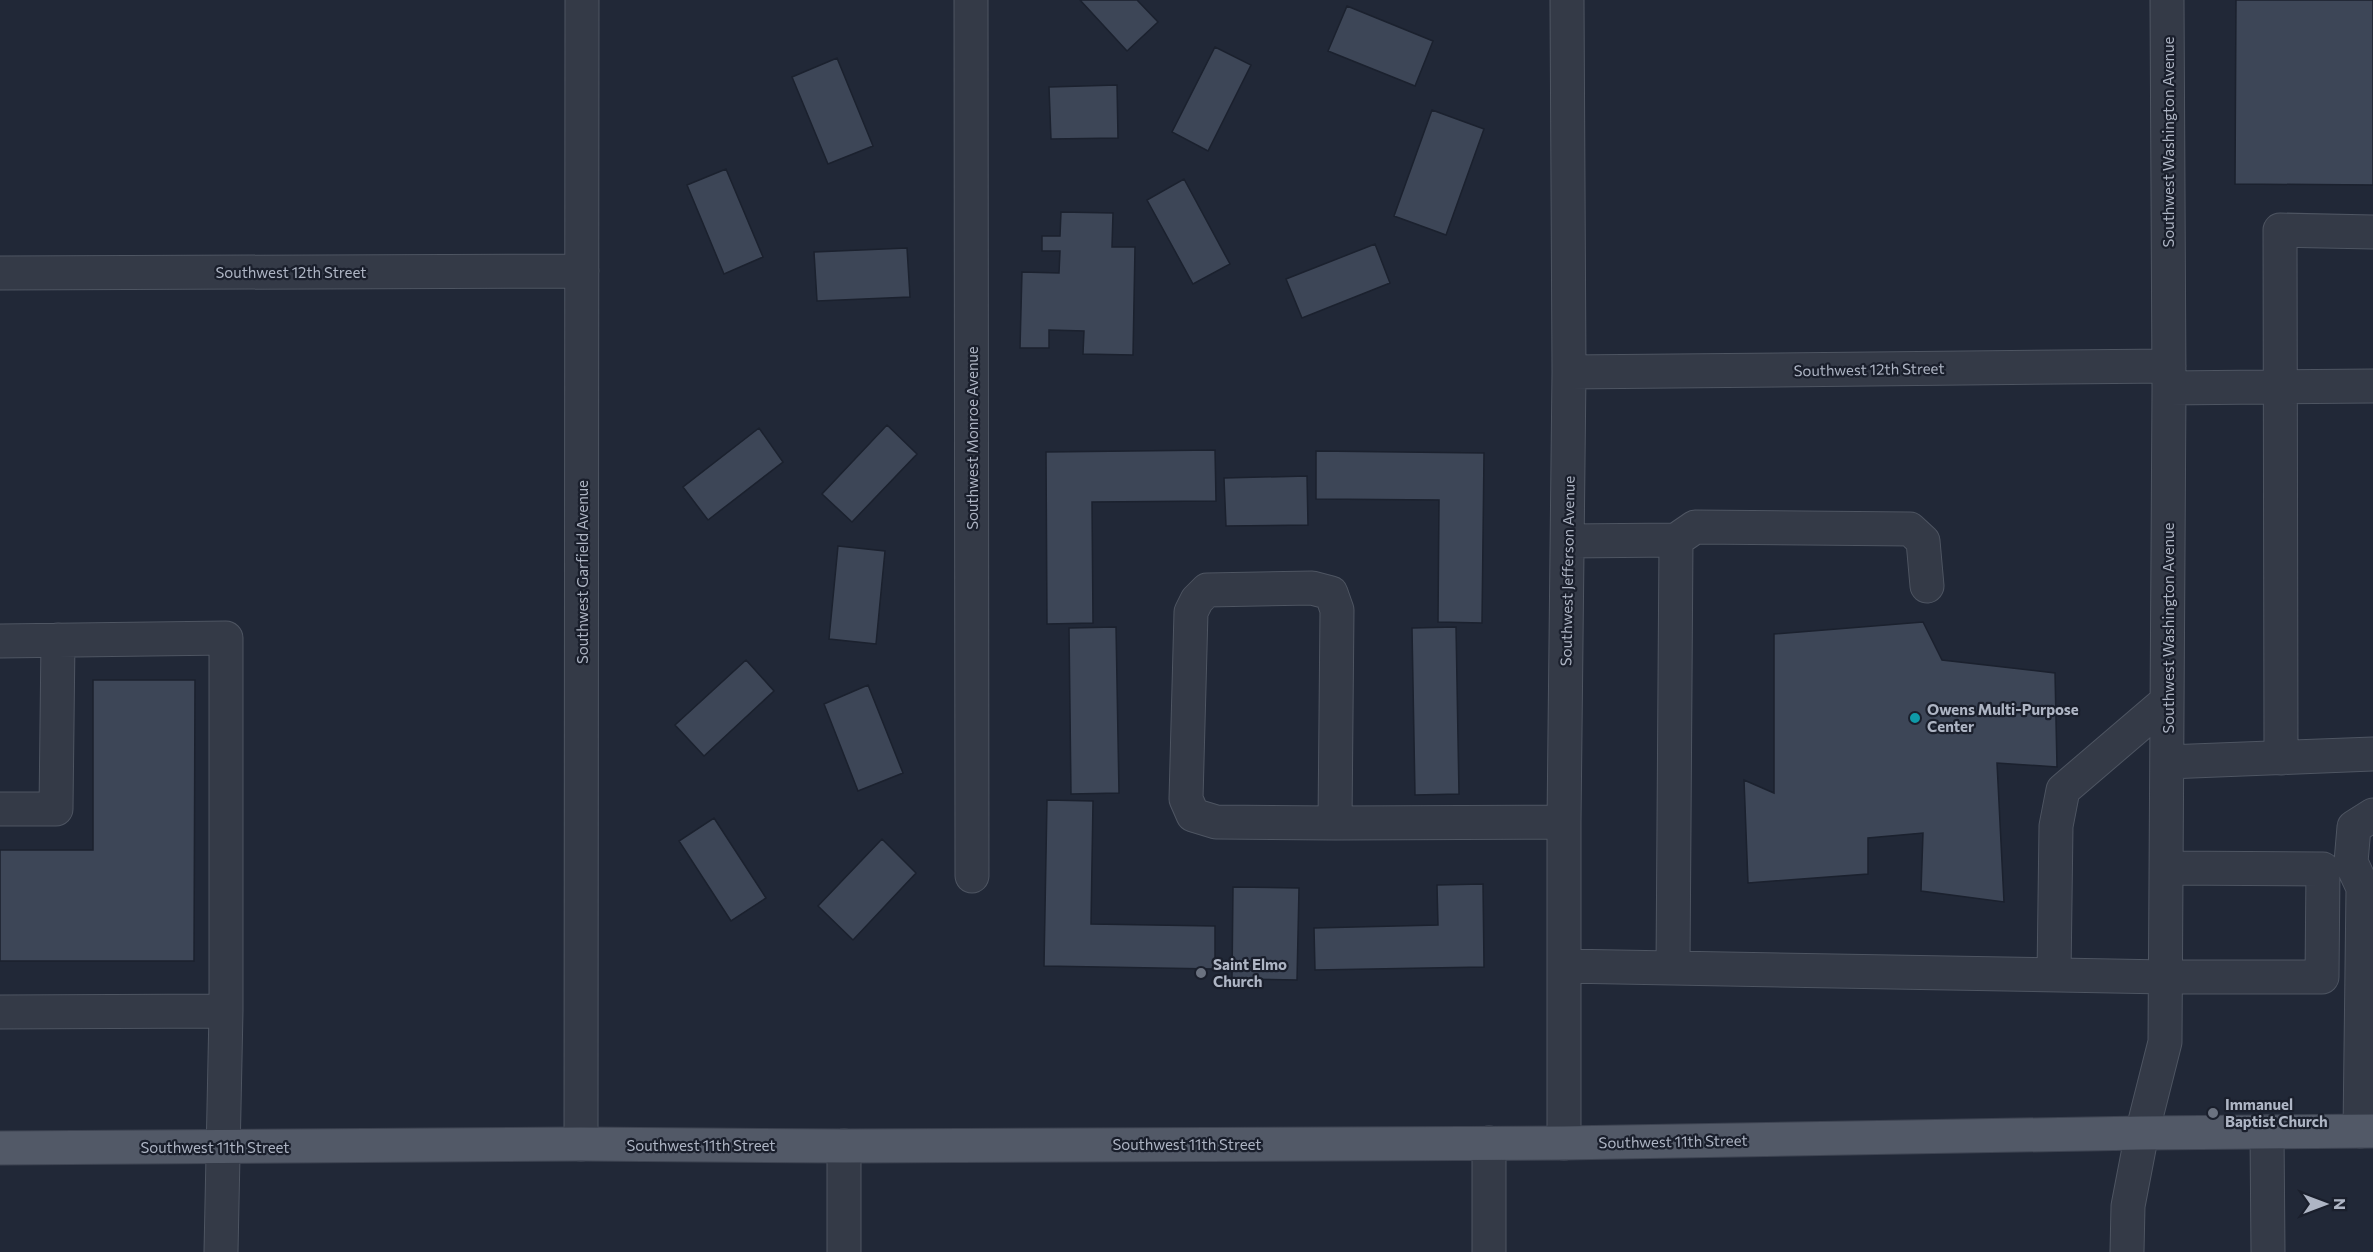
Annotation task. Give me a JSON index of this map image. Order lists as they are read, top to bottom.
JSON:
{
  "streets": {
    "main road": ["Southwest 11th Street"],
    "street": [
      "Southwest Washington Avenue",
      "Southwest 12th Street",
      "Southwest Monroe Avenue",
      "Southwest Jefferson Avenue",
      "Southwest Garfield Avenue"
    ]
  },
  "crossings": [
    ["Southwest Washington Avenue", "Southwest 12th Street"],
    ["Southwest Washington Avenue", "Southwest 11th Street"],
    ["Southwest 12th Street", "Southwest Jefferson Avenue"],
    ["Southwest 12th Street", "Southwest Garfield Avenue"],
    ["Southwest Jefferson Avenue", "Southwest 11th Street"],
    ["Southwest Garfield Avenue", "Southwest 11th Street"]
  ],
  "places": ["Owens Multi-Purpose Center", "Saint Elmo Church", "Immanuel Baptist Church"],
  "north": "right"
}
